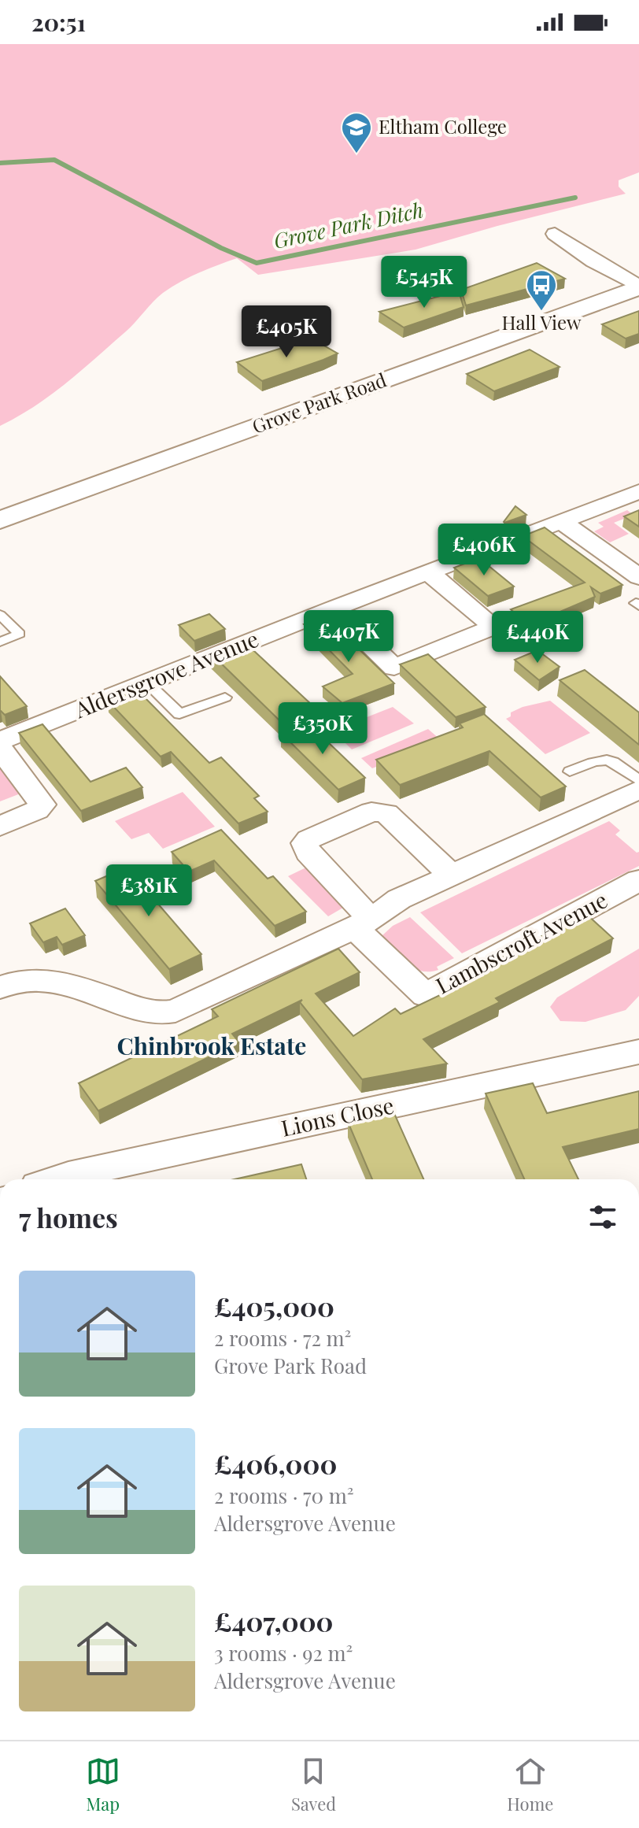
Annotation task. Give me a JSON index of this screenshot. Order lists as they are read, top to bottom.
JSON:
{
  "streets": {
    "main road": ["Grove Park Road"],
    "street": ["Aldersgrove Avenue", "Lambscroft Avenue", "Lions Close"]
  },
  "districts": ["Chinbrook Estate"],
  "water": ["Grove Park Ditch"],
  "places": {
    "school or university": ["Eltham College"],
    "bus stop": ["Hall View"]
  },
  "page": {
    "status": "20:51",
    "price": [
      "£545K",
      "£405K",
      "£406K",
      "£407K",
      "£440K",
      "£350K",
      "£381K"
    ],
    "heading": "7 homes",
    "list": [
      {
        "name": "£405,000",
        "note": "2 rooms · 72 m² · Grove Park Road"
      },
      {
        "name": "£406,000",
        "note": "2 rooms · 70 m² · Aldersgrove Avenue"
      },
      {
        "name": "£407,000",
        "note": "3 rooms · 92 m² · Aldersgrove Avenue"
      }
    ],
    "tabs": ["Map", "Saved", "Home"]
  }
}
